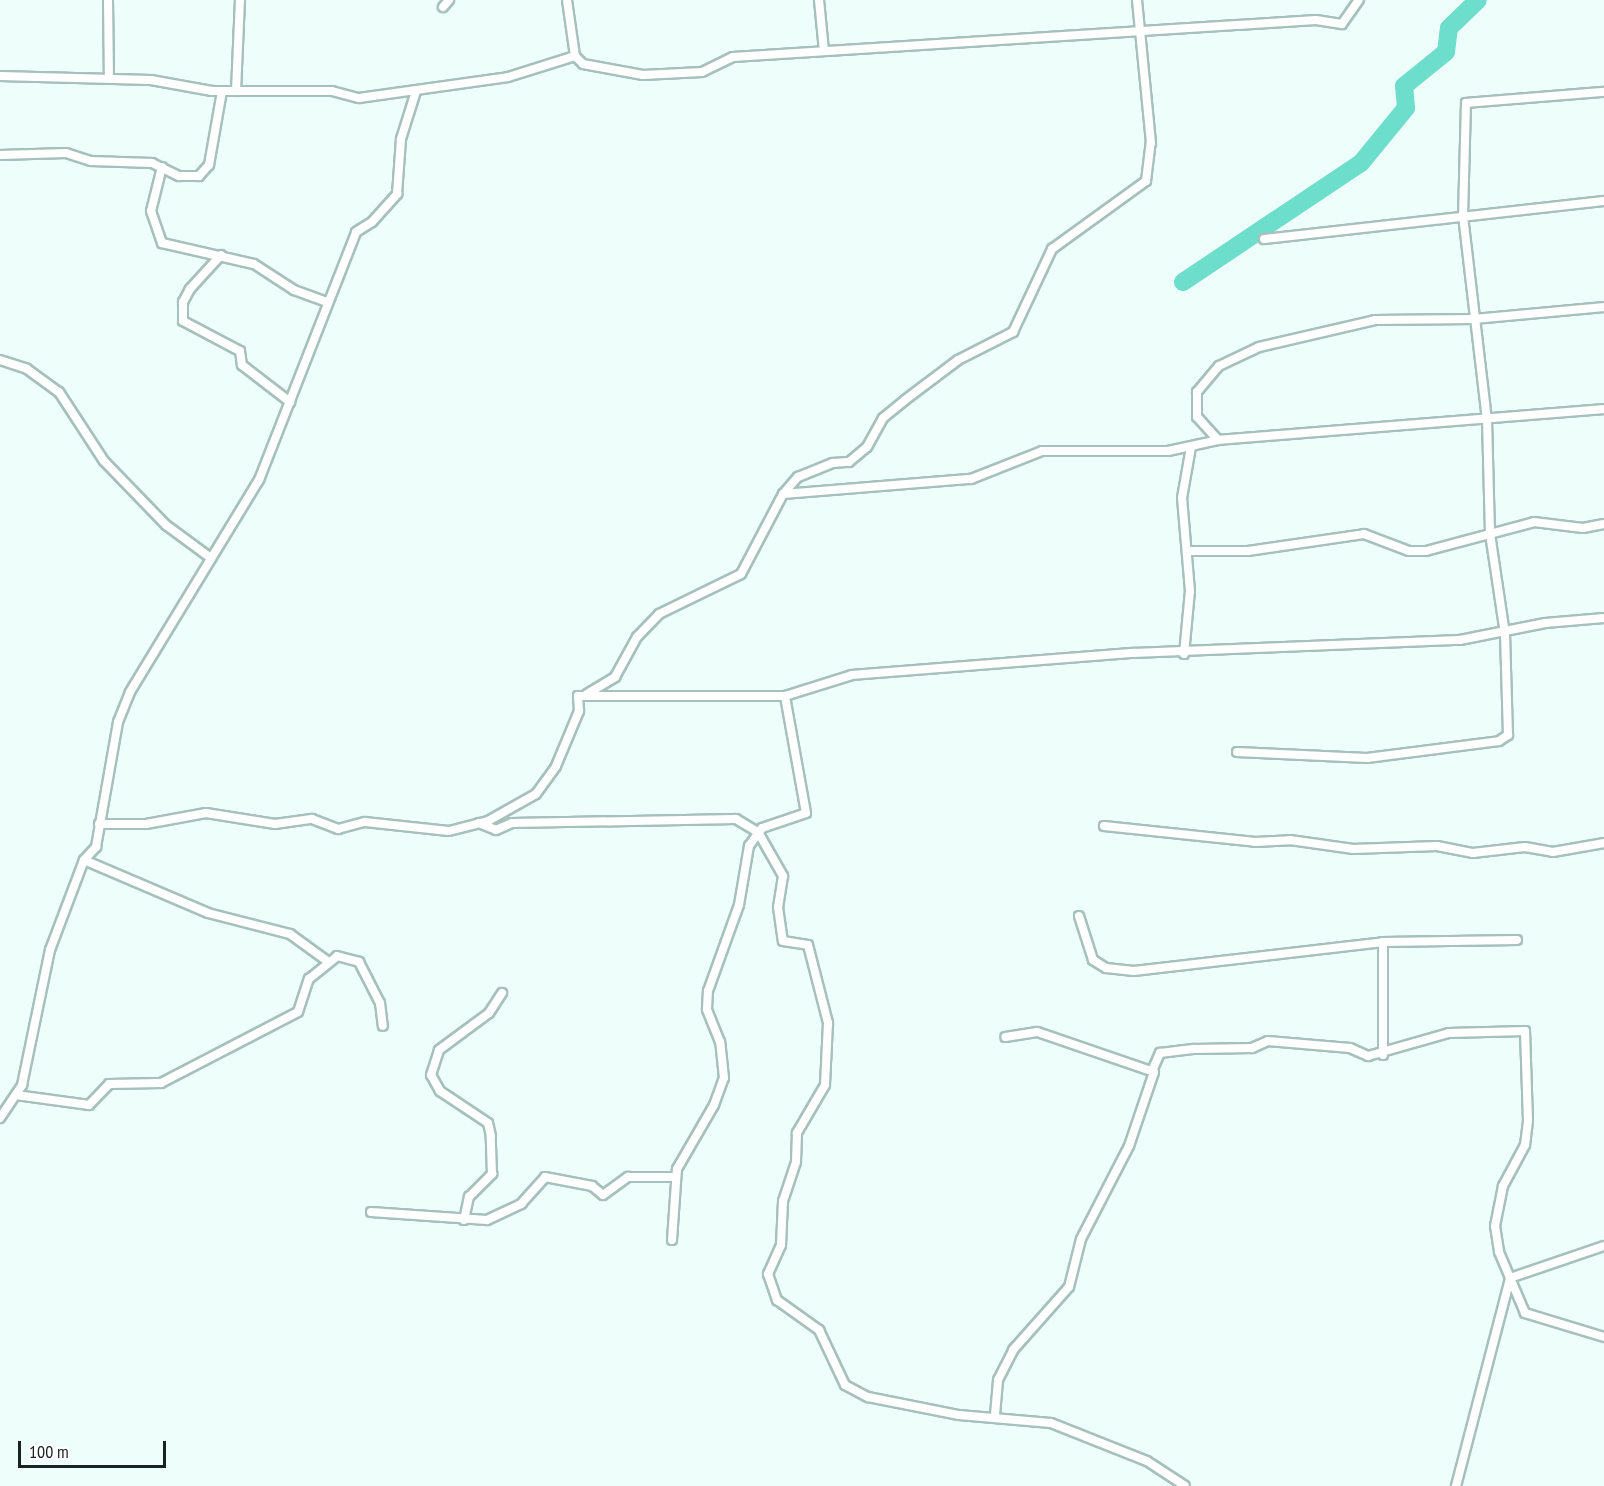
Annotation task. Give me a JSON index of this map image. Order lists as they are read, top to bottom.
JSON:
{
  "scale_bar": "100 m"
}
